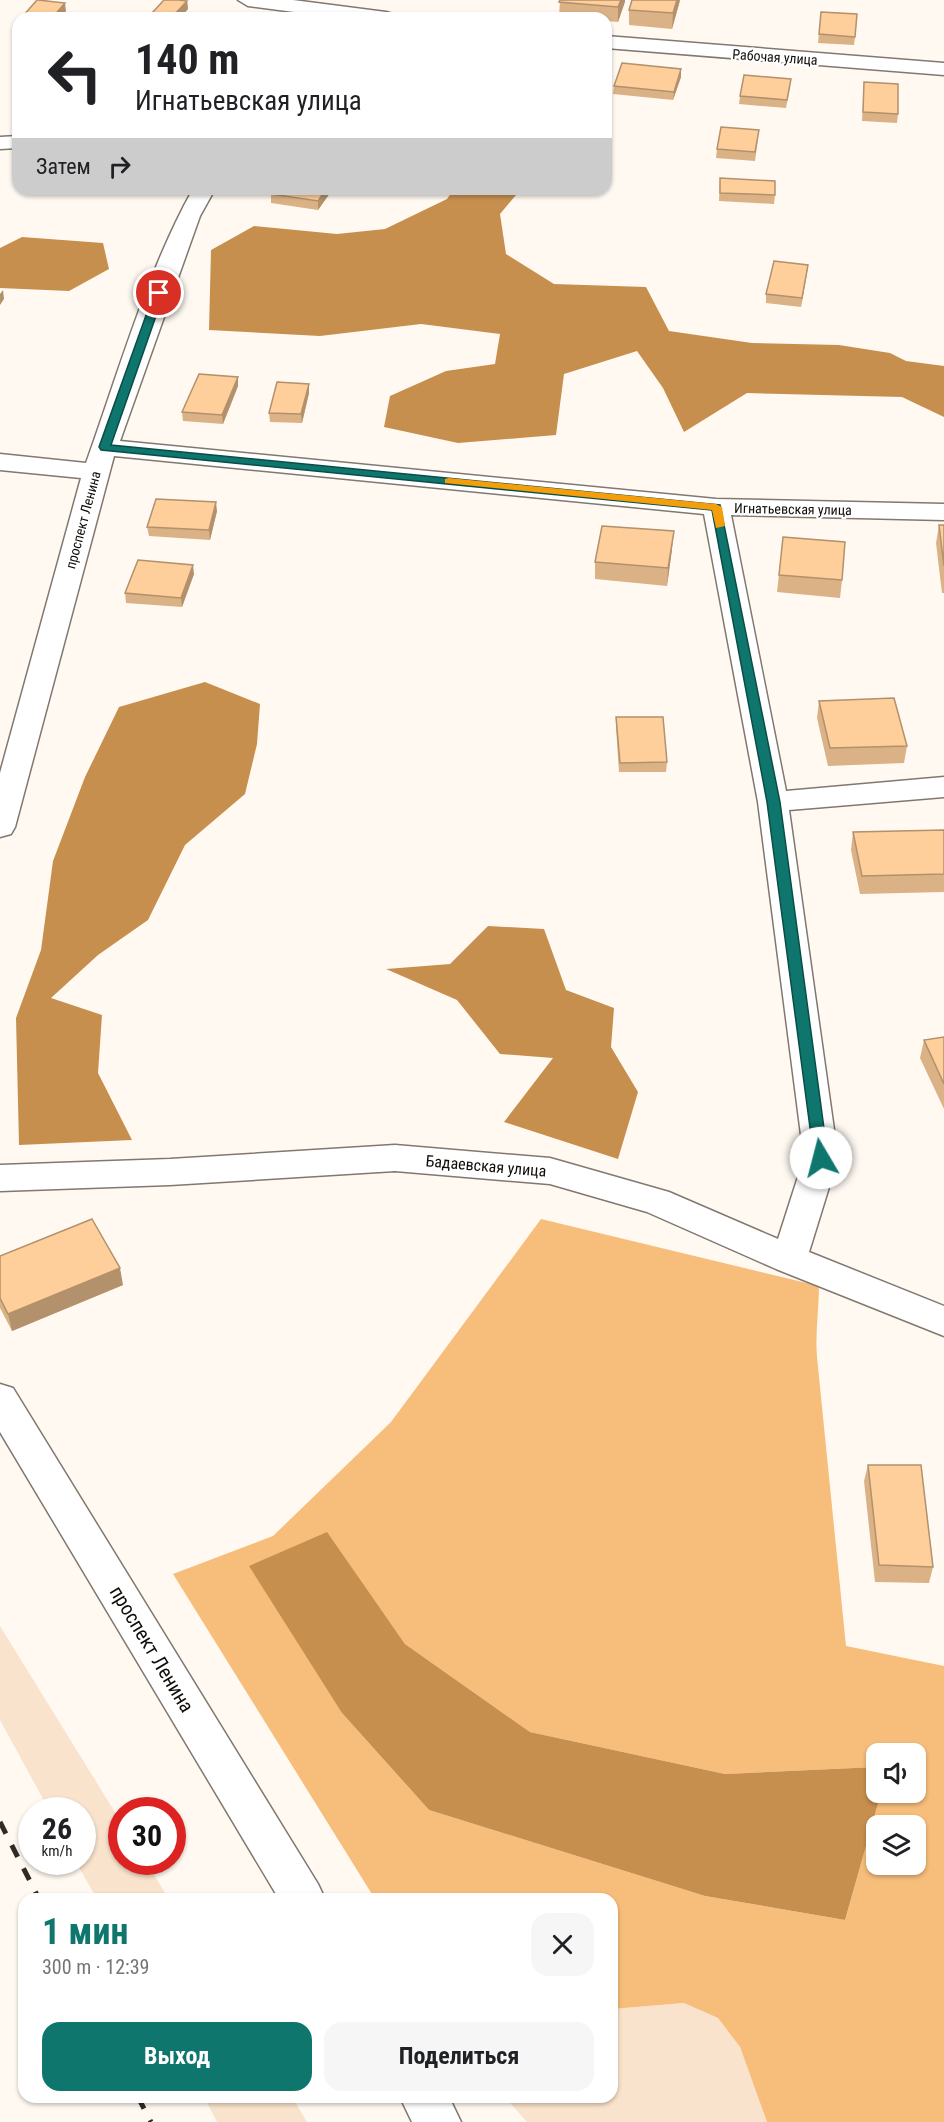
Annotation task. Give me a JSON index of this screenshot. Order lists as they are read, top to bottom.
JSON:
{
  "streets": {
    "street": [
      "Рабочая улица",
      "Игнатьевская улица",
      "проспект Ленина",
      "Бадаевская улица"
    ]
  },
  "crossings": [
    ["Игнатьевская улица", "проспект Ленина"]
  ],
  "page": {
    "turn": ["140 m", "Игнатьевская улица"],
    "then": "Затем",
    "speed": "26 km/h",
    "limit": "30",
    "heading": ["1 мин", "300 m · 12:39"],
    "buttons": ["Выход", "Поделиться"]
  }
}
